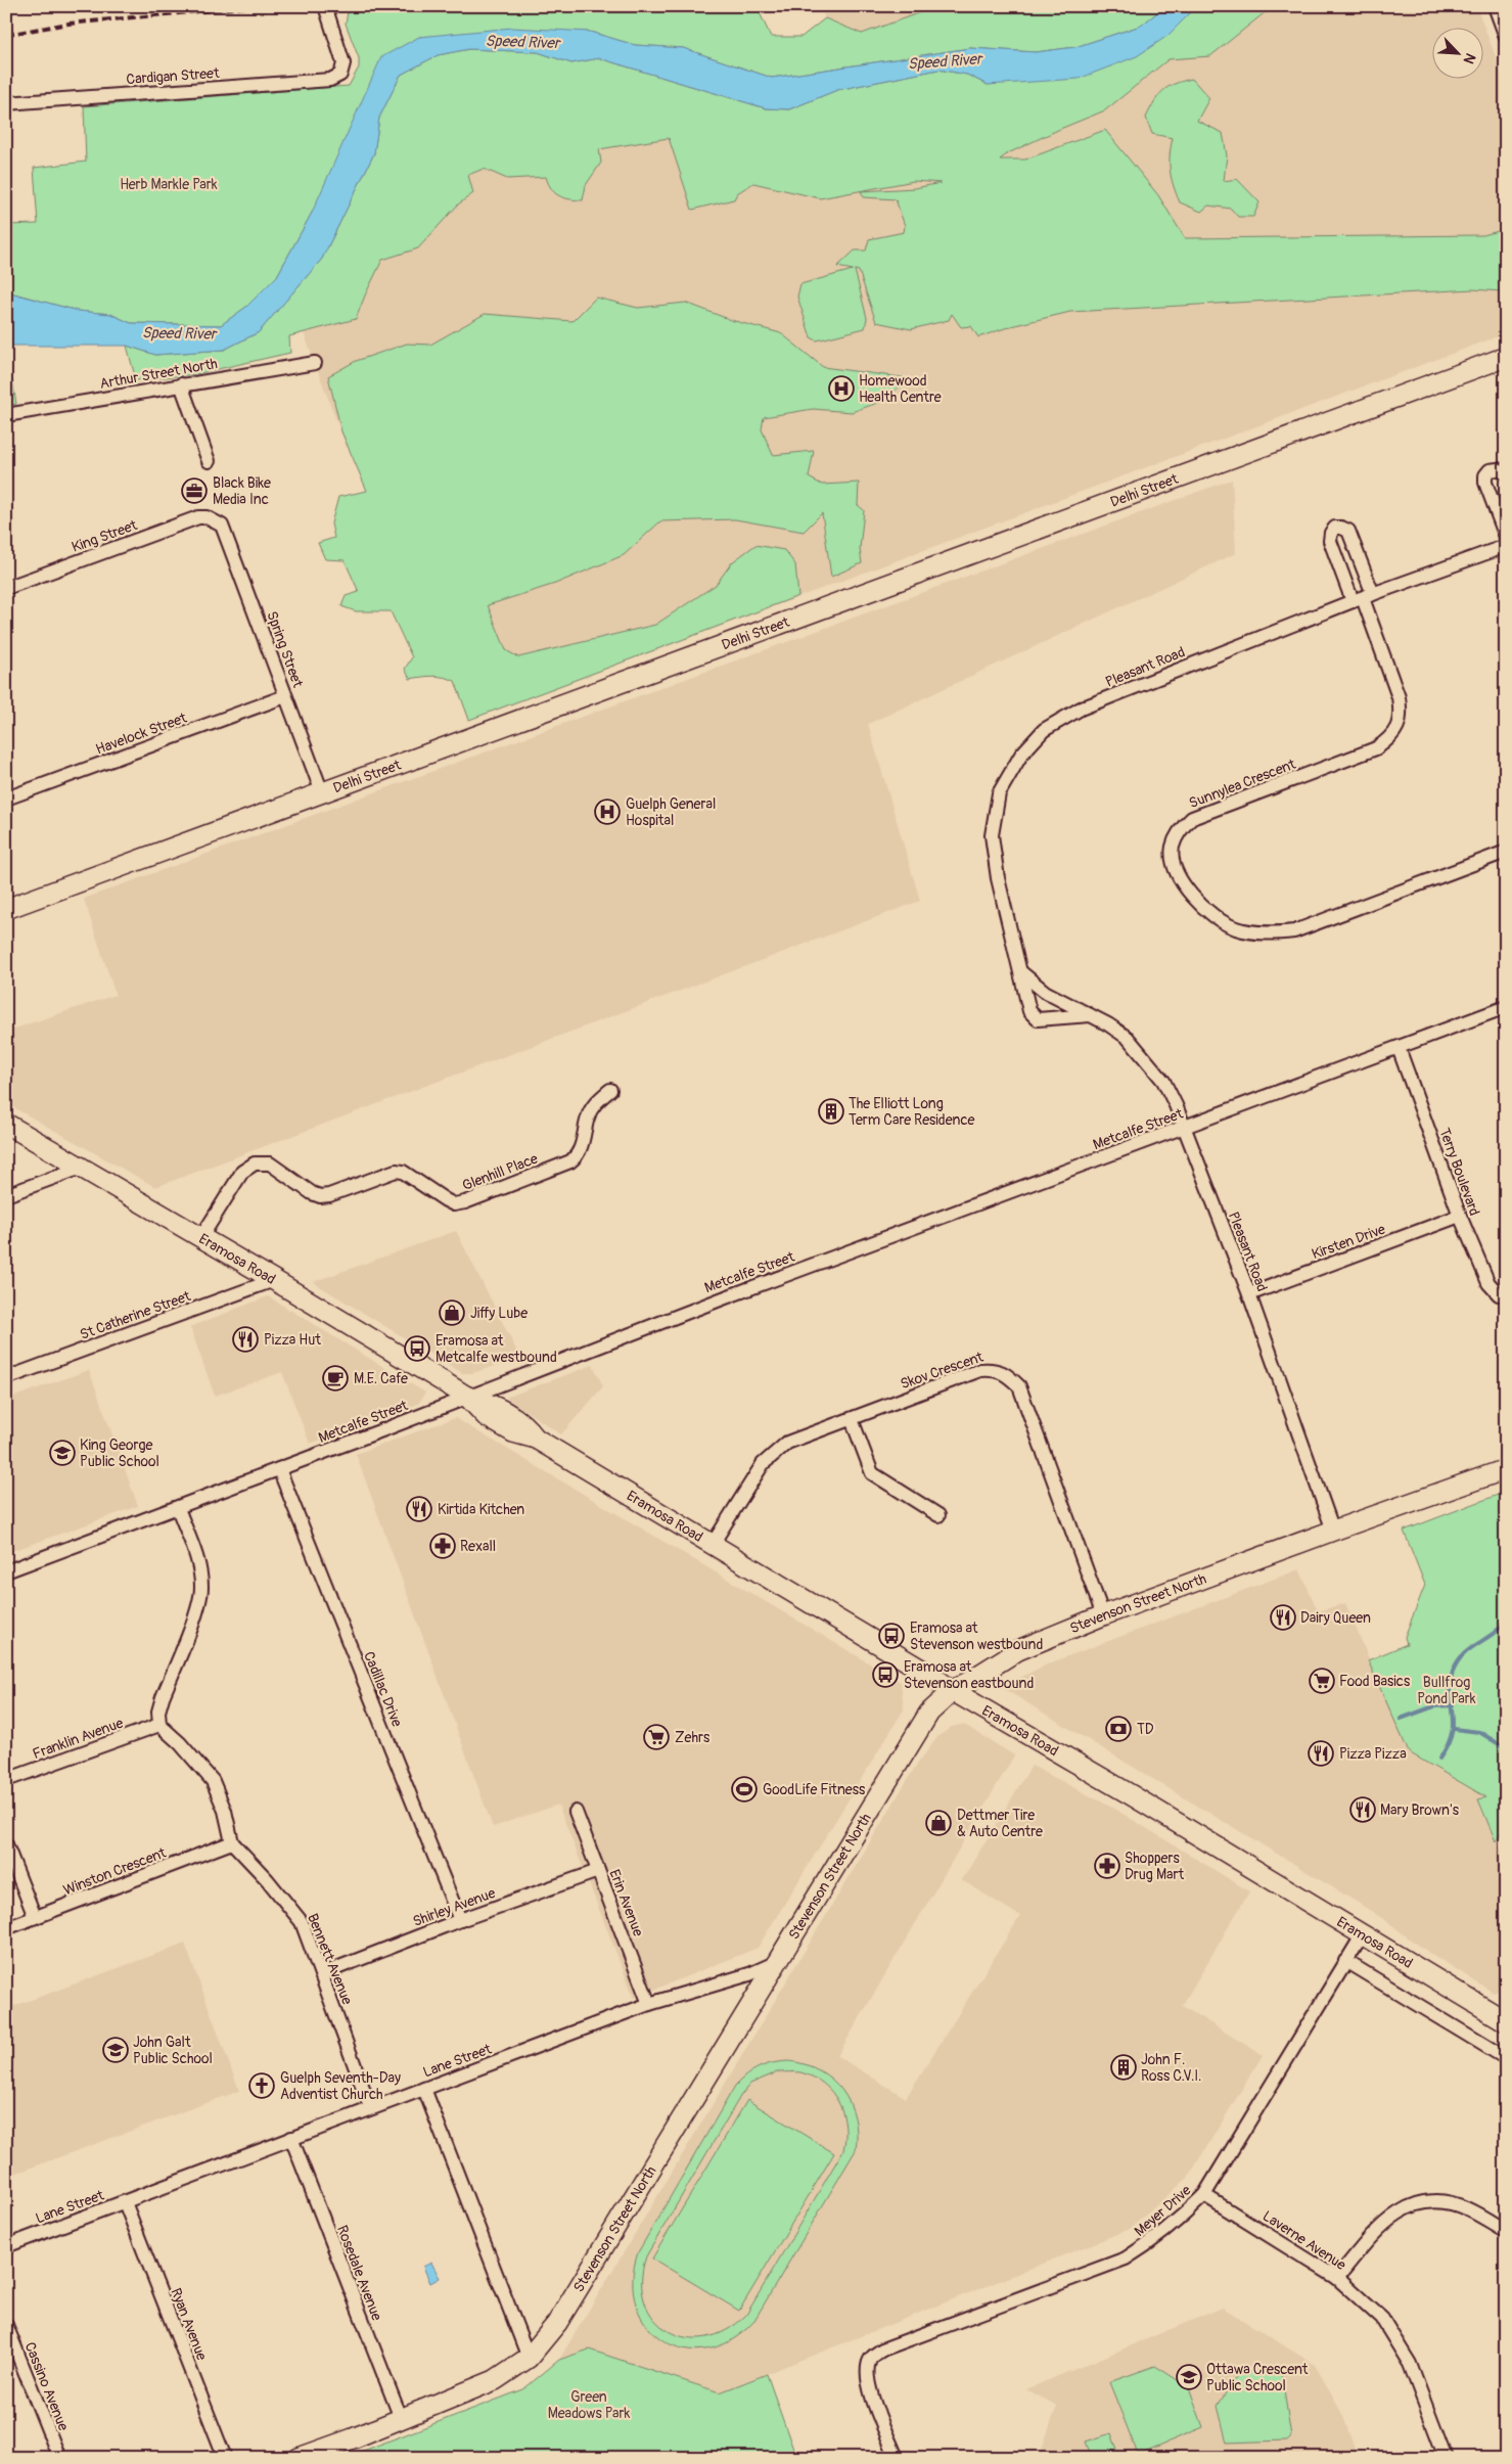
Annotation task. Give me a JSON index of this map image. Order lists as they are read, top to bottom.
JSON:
{
  "streets": {
    "main road": ["Delhi Street", "Eramosa Road", "Stevenson Street North"],
    "street": [
      "Cardigan Street",
      "Arthur Street North",
      "King Street",
      "Spring Street",
      "Pleasant Road",
      "Havelock Street",
      "Sunnylea Crescent",
      "Metcalfe Street",
      "Glenhill Place",
      "Terry Boulevard",
      "Kirsten Drive",
      "St Catherine Street",
      "Skov Crescent",
      "Cadillac Drive",
      "Franklin Avenue",
      "Winston Crescent",
      "Erin Avenue",
      "Shirley Avenue",
      "Bennett Avenue",
      "Lane Street",
      "Meyer Drive",
      "Laverne Avenue",
      "Rosedale Avenue",
      "Ryan Avenue",
      "Cassino Avenue"
    ]
  },
  "crossings": [
    ["Delhi Street", "Spring Street"],
    ["King Street", "Spring Street"],
    ["Spring Street", "Havelock Street"],
    ["Pleasant Road", "Sunnylea Crescent"],
    ["Pleasant Road", "Metcalfe Street"],
    ["Pleasant Road", "Kirsten Drive"],
    ["Pleasant Road", "Stevenson Street North"],
    ["Metcalfe Street", "Terry Boulevard"],
    ["Metcalfe Street", "Eramosa Road"],
    ["Metcalfe Street", "Cadillac Drive"],
    ["Glenhill Place", "Eramosa Road"],
    ["Terry Boulevard", "Kirsten Drive"],
    ["Eramosa Road", "St Catherine Street"],
    ["Eramosa Road", "Skov Crescent"],
    ["Eramosa Road", "Stevenson Street North"],
    ["Eramosa Road", "Meyer Drive"],
    ["Skov Crescent", "Stevenson Street North"],
    ["Stevenson Street North", "Lane Street"],
    ["Stevenson Street North", "Rosedale Avenue"],
    ["Cadillac Drive", "Shirley Avenue"],
    ["Franklin Avenue", "Bennett Avenue"],
    ["Winston Crescent", "Bennett Avenue"],
    ["Erin Avenue", "Shirley Avenue"],
    ["Erin Avenue", "Lane Street"],
    ["Shirley Avenue", "Bennett Avenue"],
    ["Bennett Avenue", "Lane Street"],
    ["Lane Street", "Rosedale Avenue"],
    ["Lane Street", "Ryan Avenue"],
    ["Meyer Drive", "Laverne Avenue"]
  ],
  "water": ["Speed River"],
  "parks": ["Herb Markle Park", "Bullfrog Pond Park", "Green Meadows Park"],
  "places": {
    "hospital": ["Homewood Health Centre", "Guelph General Hospital"],
    "office": ["Black Bike Media Inc"],
    "building": ["The Elliott Long Term Care Residence", "John F. Ross C.V.I."],
    "shop": ["Jiffy Lube", "Dettmer Tire & Auto Centre"],
    "restaurant": [
      "Pizza Hut",
      "Kirtida Kitchen",
      "Dairy Queen",
      "Pizza Pizza",
      "Mary Brown's"
    ],
    "bus stop": ["Eramosa at Metcalfe westbound", "Eramosa at Stevenson westbound", "Eramosa at Stevenson eastbound"],
    "cafe": ["M.E. Cafe"],
    "school or university": ["King George Public School", "John Galt Public School", "Ottawa Crescent Public School"],
    "pharmacy": ["Rexall", "Shoppers Drug Mart"],
    "supermarket": ["Food Basics", "Zehrs"],
    "bank": ["TD"],
    "sports": ["GoodLife Fitness"],
    "church": ["Guelph Seventh-Day Adventist Church"]
  },
  "north": "bottom right"
}
